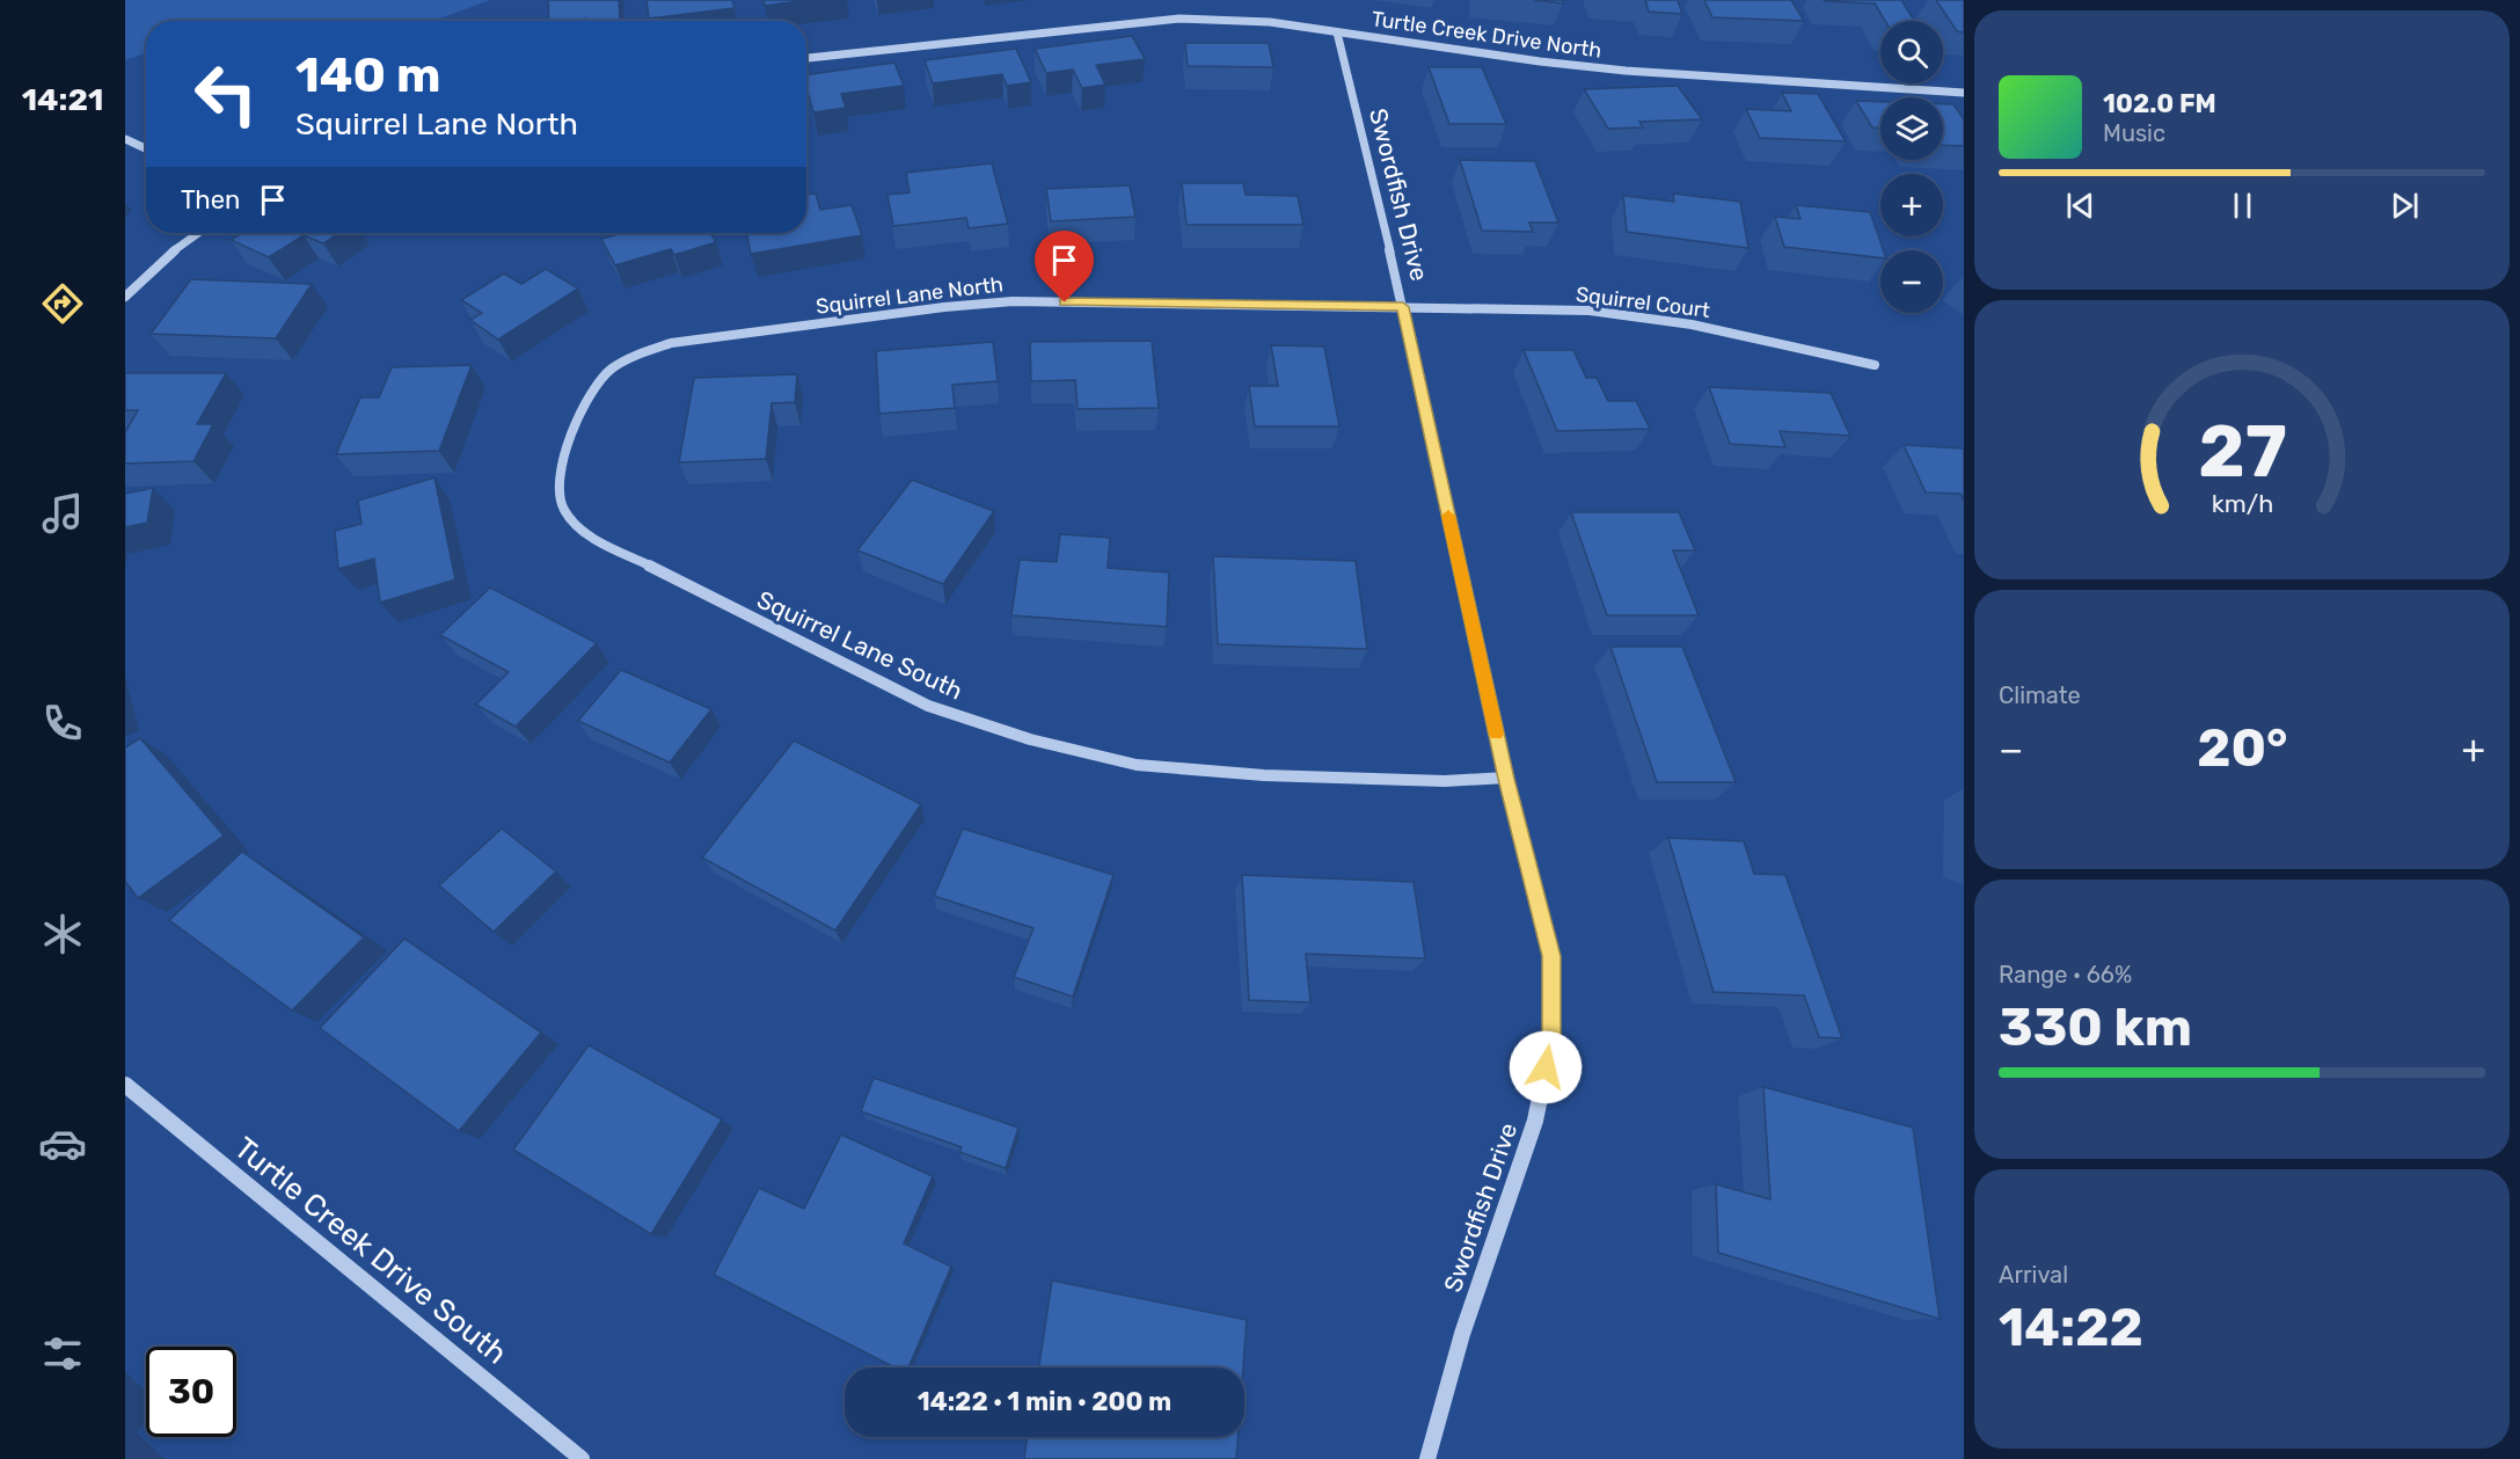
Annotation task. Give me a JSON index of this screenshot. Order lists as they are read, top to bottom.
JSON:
{
  "streets": {
    "street": [
      "Turtle Creek Drive North",
      "Swordfish Drive",
      "Squirrel Lane North",
      "Squirrel Court",
      "Squirrel Lane South",
      "Turtle Creek Drive South"
    ]
  },
  "crossings": [
    ["Turtle Creek Drive North", "Swordfish Drive"],
    ["Swordfish Drive", "Squirrel Lane North"],
    ["Swordfish Drive", "Squirrel Court"],
    ["Swordfish Drive", "Squirrel Lane South"],
    ["Squirrel Lane North", "Squirrel Court"],
    ["Squirrel Lane North", "Squirrel Lane South"]
  ],
  "page": {
    "tabs": "14:21",
    "map_buttons": ["+", "−"],
    "turn": ["140 m", "Squirrel Lane North"],
    "song": ["102.0 FM", "Music"],
    "then": "Then",
    "tile": [
      "Climate",
      ["Range · 66%", "330 km"],
      ["Arrival", "14:22"]
    ],
    "heat": ["−", "20°", "+"],
    "limit": "30",
    "trip": "14:22 · 1 min · 200 m",
    "gauge": ["27", "km/h"]
  }
}
